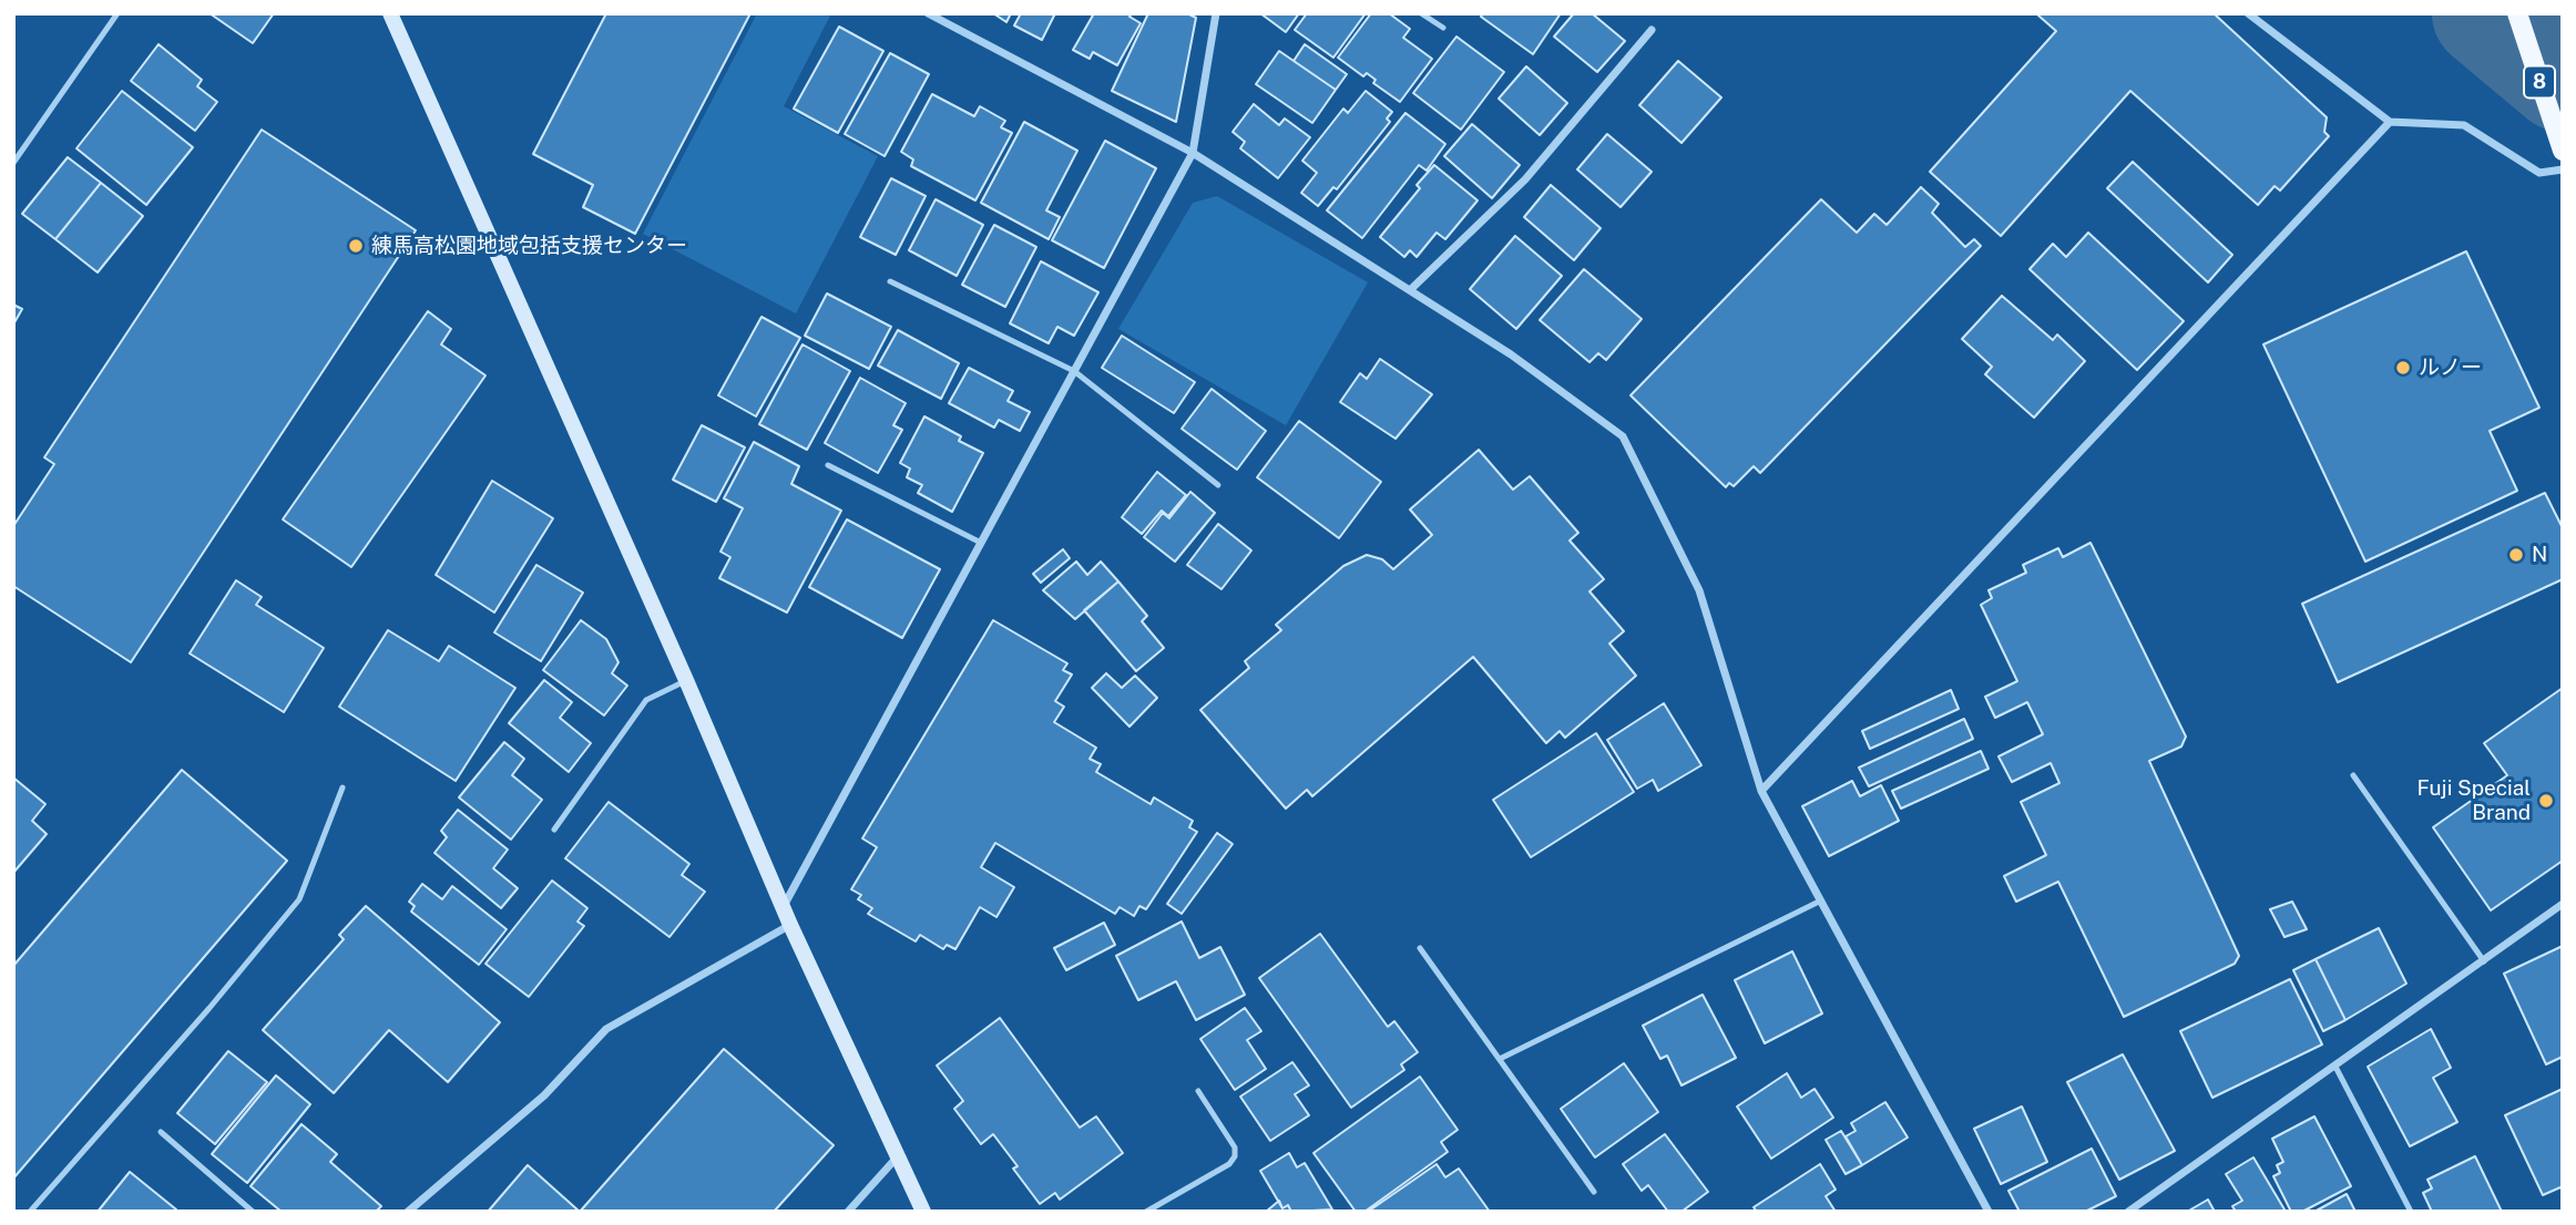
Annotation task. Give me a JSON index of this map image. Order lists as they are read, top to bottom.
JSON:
{
  "streets": {
    "main road": ["8"]
  },
  "places": [
    "練馬高松園地域包括支援センター",
    "ルノー",
    "N",
    "Fuji Special Brand"
  ]
}
